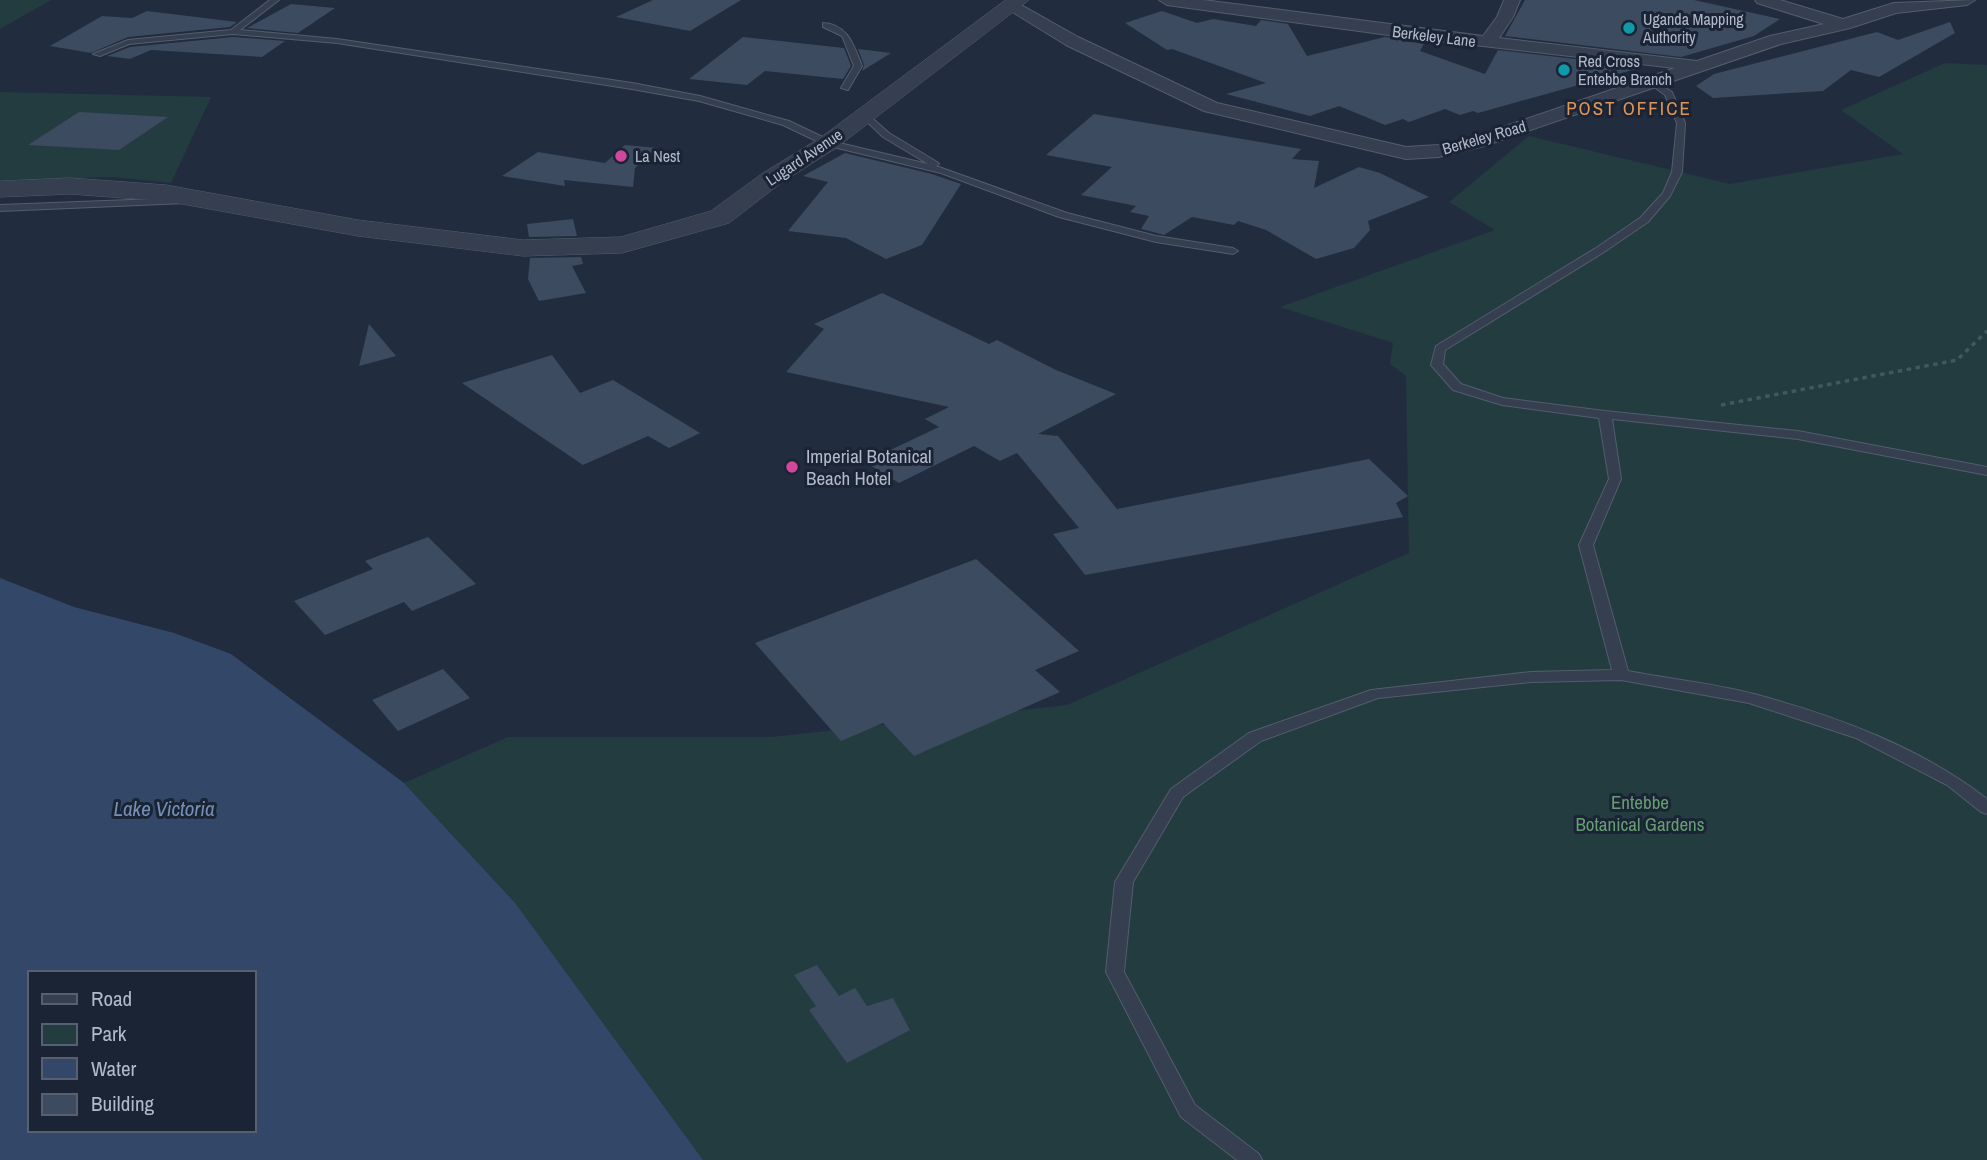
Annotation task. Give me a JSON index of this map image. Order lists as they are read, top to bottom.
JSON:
{
  "streets": {
    "street": ["Berkeley Lane", "Berkeley Road", "Lugard Avenue"]
  },
  "crossings": [
    ["Berkeley Lane", "Berkeley Road"],
    ["Berkeley Road", "Lugard Avenue"]
  ],
  "districts": ["POST OFFICE"],
  "water": ["Lake Victoria"],
  "parks": ["Entebbe Botanical Gardens"],
  "places": [
    "Uganda Mapping Authority",
    "Red Cross Entebbe Branch",
    "La Nest",
    "Imperial Botanical Beach Hotel"
  ],
  "legend": [
    "Road",
    "Park",
    "Water",
    "Building"
  ]
}
